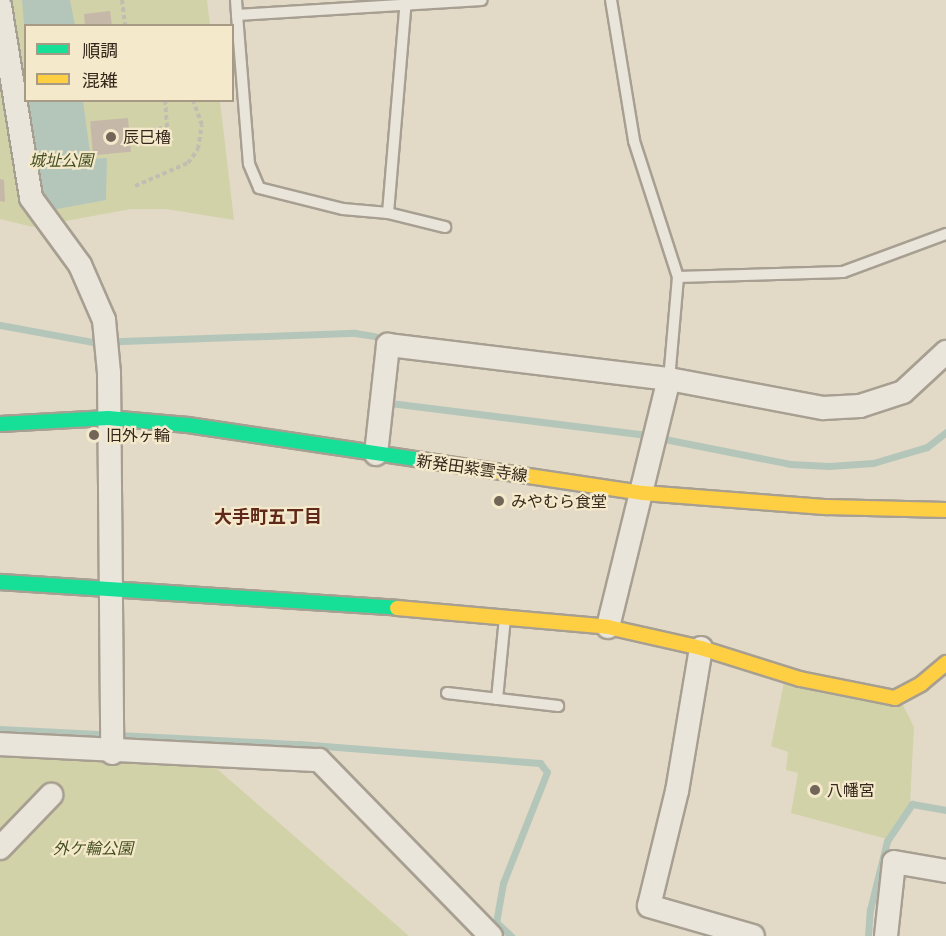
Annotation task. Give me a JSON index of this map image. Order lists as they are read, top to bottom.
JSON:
{
  "streets": {
    "street": ["新発田紫雲寺線"]
  },
  "districts": ["大手町五丁目"],
  "parks": ["城址公園", "外ケ輪公園"],
  "places": [
    "辰巳櫓",
    "旧外ヶ輪",
    "みやむら食堂",
    "八幡宮"
  ],
  "legend": ["順調", "混雑"]
}
